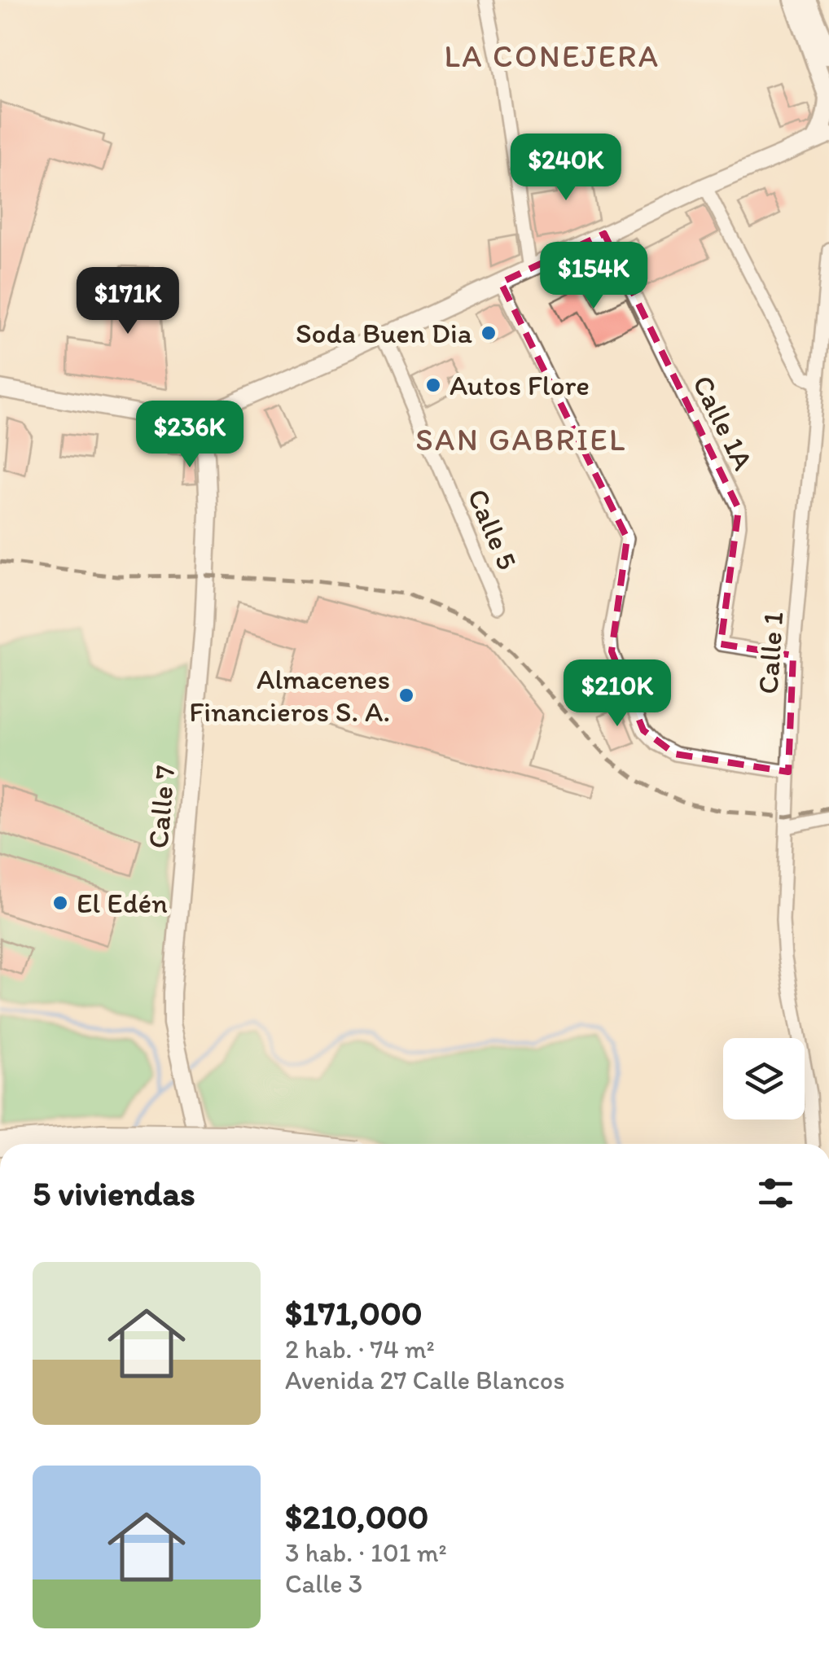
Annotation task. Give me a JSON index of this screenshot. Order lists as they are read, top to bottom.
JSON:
{
  "streets": {
    "main road": ["Calle 7"],
    "street": ["Calle 1A", "Calle 5", "Calle 1"]
  },
  "crossings": [
    ["Calle 1A", "Calle 1"]
  ],
  "districts": ["LA CONEJERA", "SAN GABRIEL"],
  "places": [
    "Soda Buen Dia",
    "Autos Flore",
    "Almacenes Financieros S. A.",
    "El Edén"
  ],
  "page": {
    "price": [
      "$240K",
      "$154K",
      "$171K",
      "$236K",
      "$210K"
    ],
    "heading": "5 viviendas",
    "list": [
      {
        "name": "$171,000",
        "note": "2 hab. · 74 m² · Avenida 27 Calle Blancos"
      },
      {
        "name": "$210,000",
        "note": "3 hab. · 101 m² · Calle 3"
      }
    ]
  }
}
